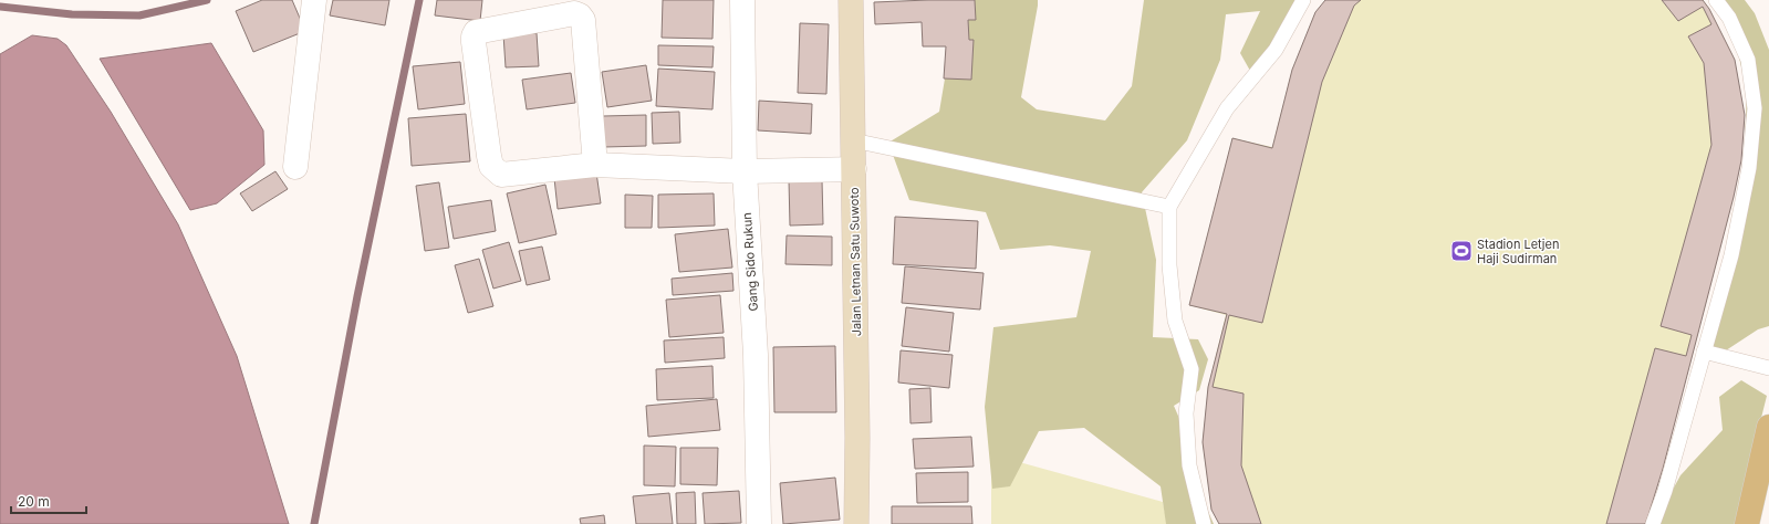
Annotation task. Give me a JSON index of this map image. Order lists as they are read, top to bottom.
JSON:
{
  "streets": {
    "main road": ["Jalan Letnan Satu Suwoto"],
    "street": ["Gang Sido Rukun"]
  },
  "places": {
    "sports": ["Stadion Letjen Haji Sudirman"]
  },
  "scale_bar": "20 m"
}
